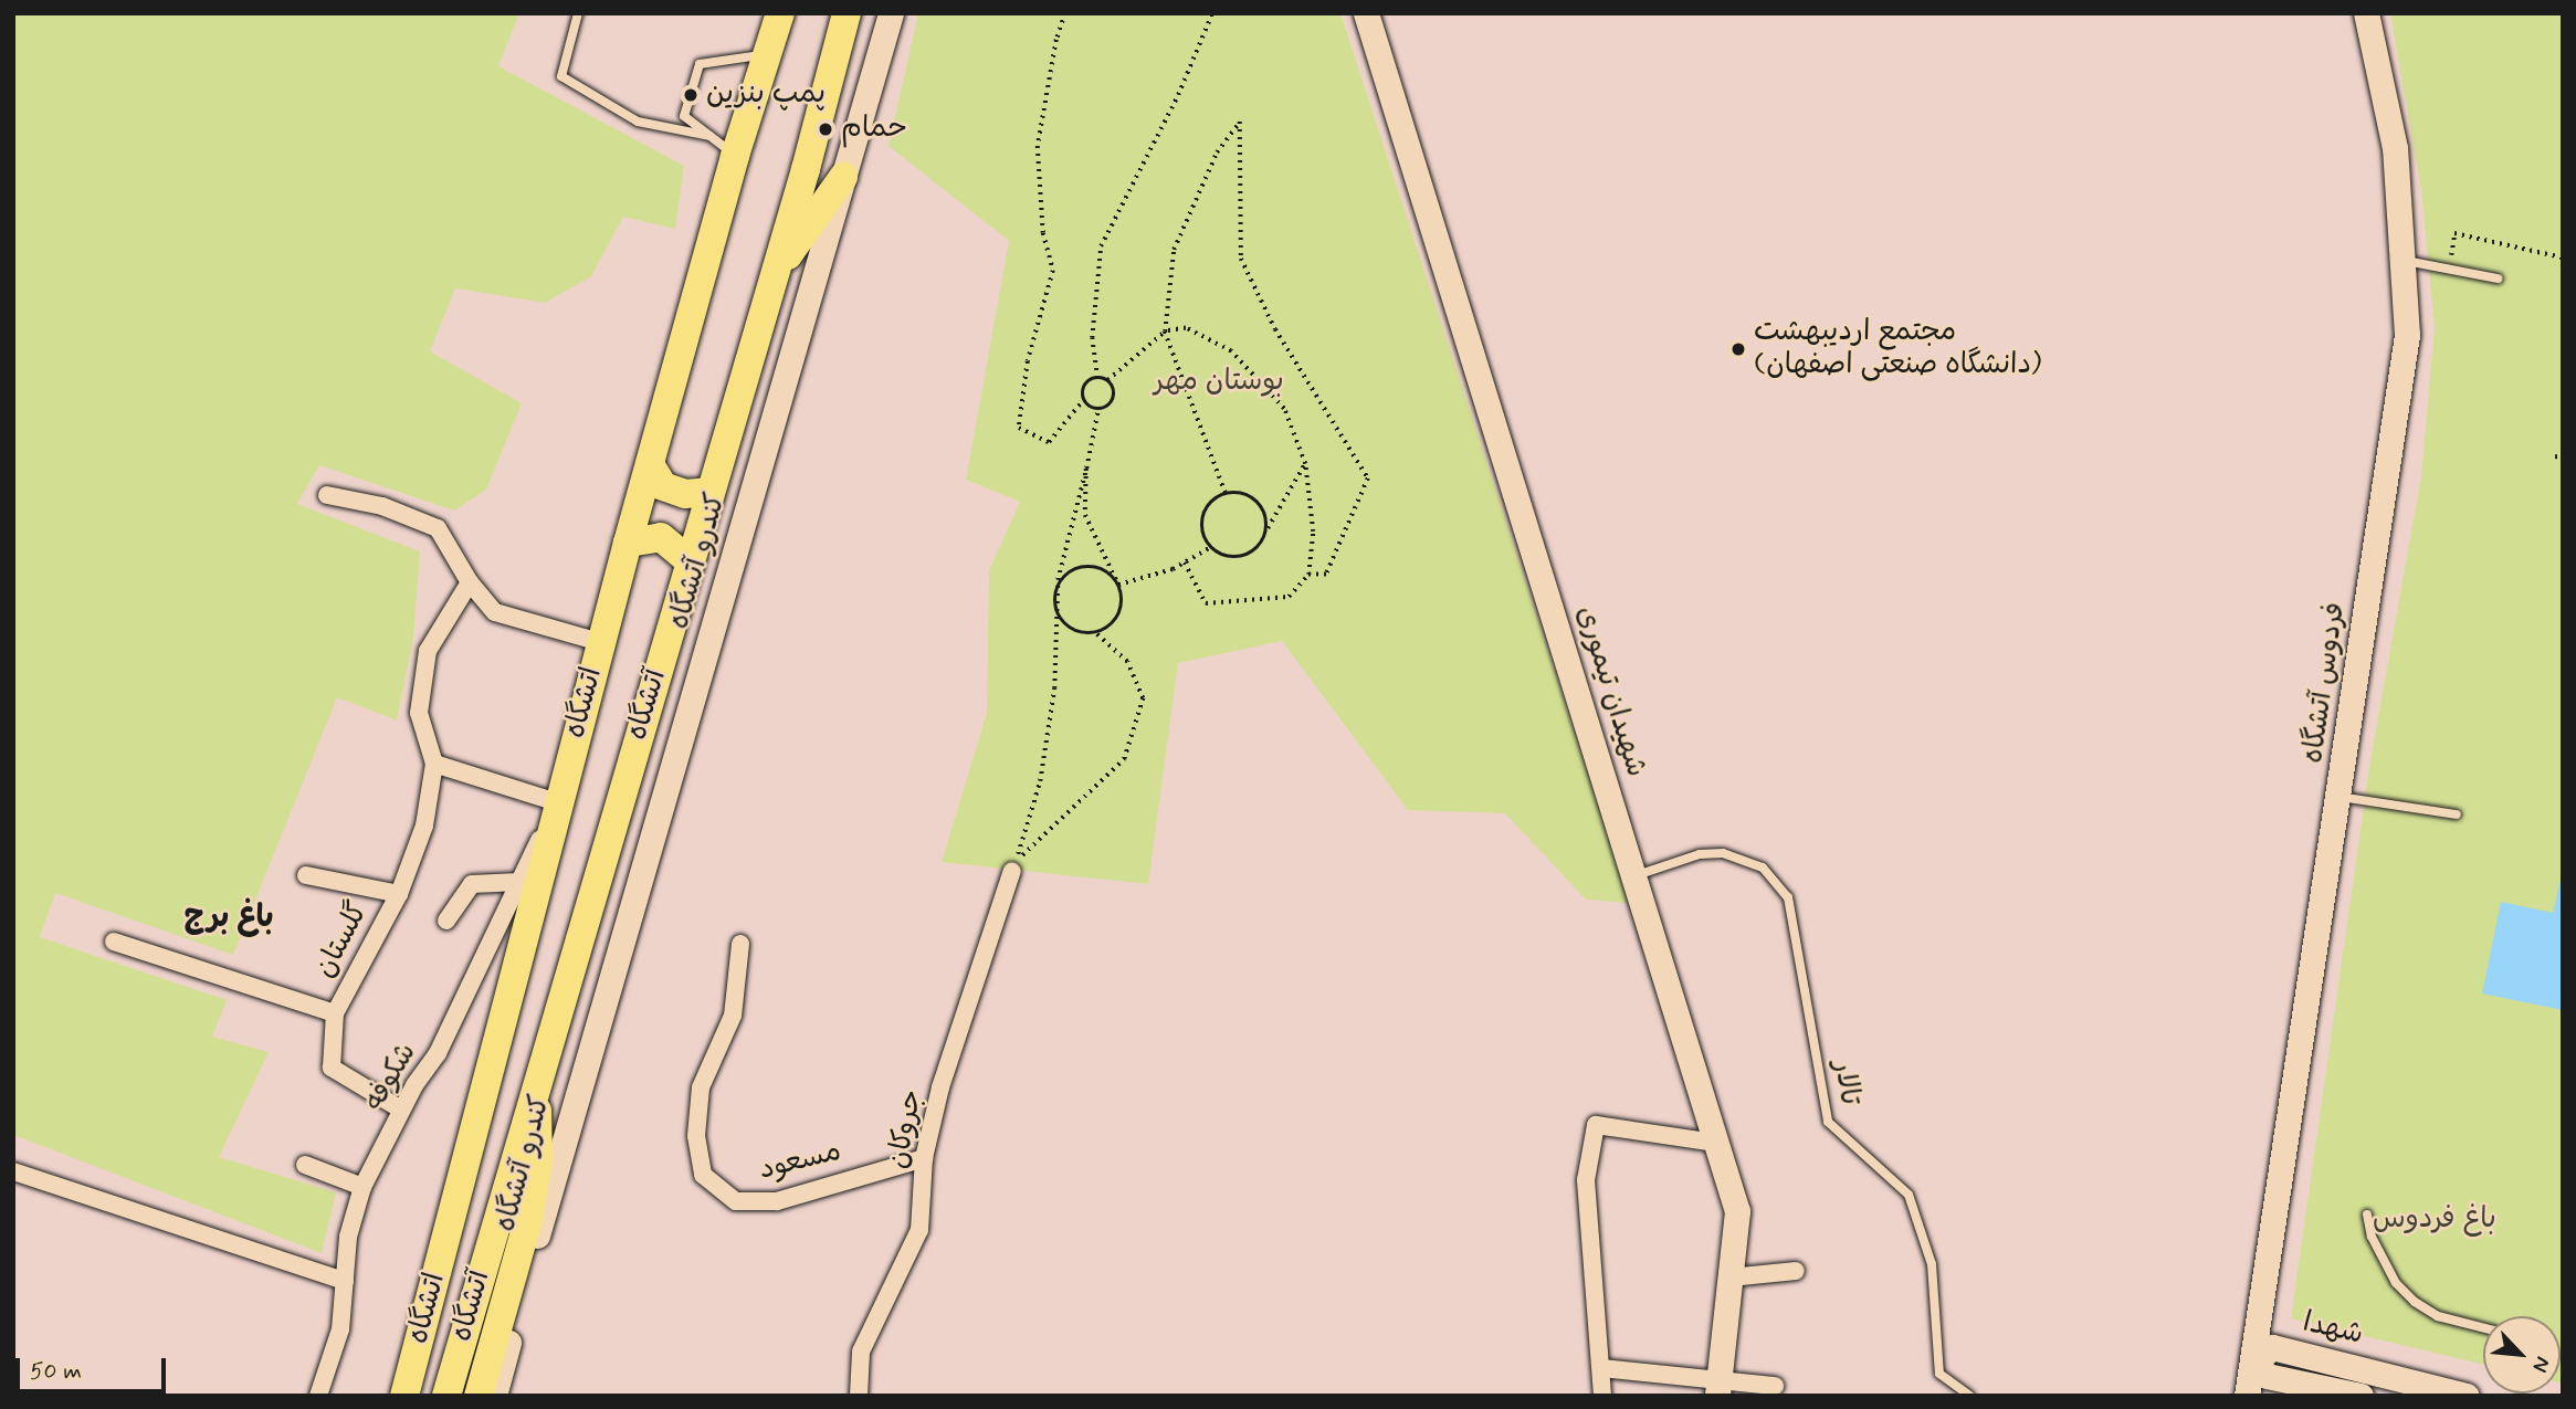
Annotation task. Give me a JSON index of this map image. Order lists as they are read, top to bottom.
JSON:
{
  "streets": {
    "main road": [
      "کندرو آتشگاه",
      "فردوس آتشگاه",
      "شهیدان تیموری",
      "اتشگاه",
      "آتشگاه",
      "شهدا"
    ],
    "street": [
      "گلستان",
      "شکوفه",
      "جروکان",
      "مسعود"
    ],
    "lane": ["تالار"]
  },
  "crossings": [
    ["فردوس آتشگاه", "شهدا"],
    ["شهیدان تیموری", "تالار"],
    ["اتشگاه", "شکوفه"],
    ["گلستان", "شکوفه"],
    ["جروکان", "مسعود"]
  ],
  "districts": ["باغ برج"],
  "parks": ["بوستان مهر", "باغ فردوس"],
  "places": ["پمپ بنزین", "حمام", "مجتمع اردیبهشت (دانشگاه صنعتی اصفهان)"],
  "scale_bar": "50 m",
  "north": "bottom right"
}
